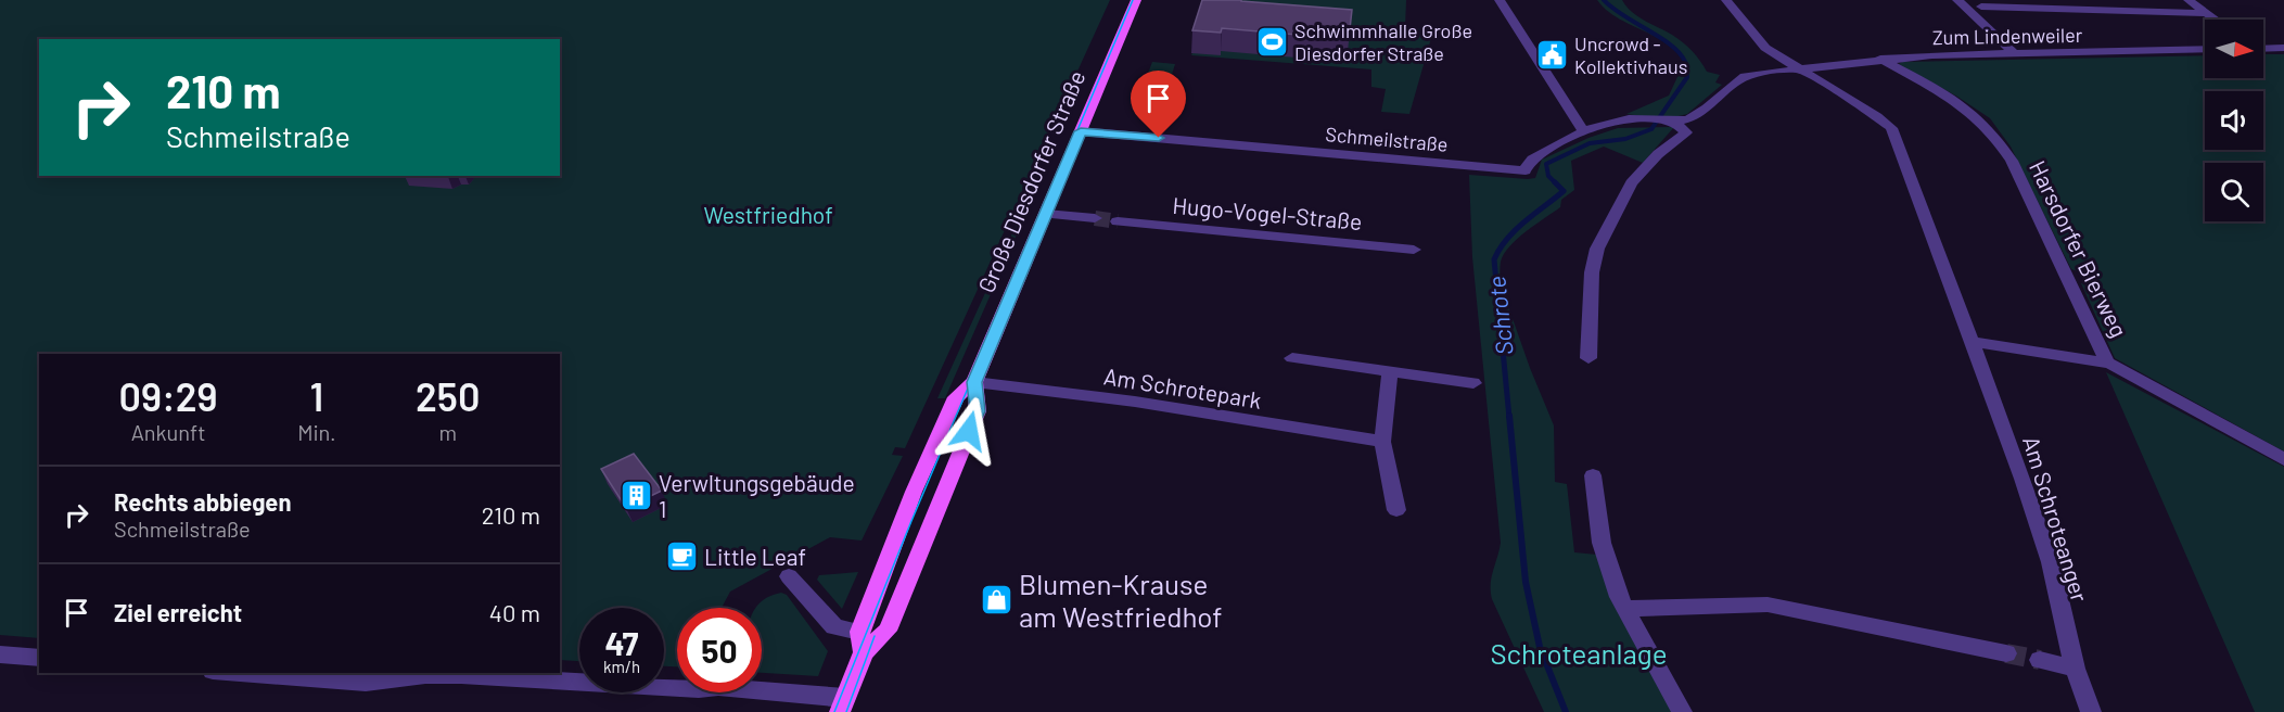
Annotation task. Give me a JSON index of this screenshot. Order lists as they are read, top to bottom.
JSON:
{
  "streets": {
    "main road": ["Große Diesdorfer Straße"],
    "street": [
      "Zum Lindenweiler",
      "Schmeilstraße",
      "Hugo-Vogel-Straße",
      "Harsdorfer Bierweg",
      "Am Schrotepark",
      "Am Schroteanger"
    ]
  },
  "crossings": [
    ["Zum Lindenweiler", "Schmeilstraße"],
    ["Zum Lindenweiler", "Harsdorfer Bierweg"],
    ["Zum Lindenweiler", "Am Schroteanger"],
    ["Schmeilstraße", "Große Diesdorfer Straße"],
    ["Große Diesdorfer Straße", "Am Schrotepark"]
  ],
  "water": ["Schrote"],
  "parks": ["Westfriedhof", "Schroteanlage"],
  "places": {
    "sports": ["Schwimmhalle Große Diesdorfer Straße"],
    "public building": ["Uncrowd - Kollektivhaus"],
    "building": ["Verwltungsgebäude 1"],
    "cafe": ["Little Leaf"],
    "shop": ["Blumen-Krause am Westfriedhof"]
  },
  "north": "right",
  "page": {
    "turn": ["210 m", "Schmeilstraße"],
    "eta": [
      "09:29",
      "Ankunft",
      "1",
      "Min.",
      "250",
      "m"
    ],
    "list": [
      {
        "name": "Rechts abbiegen",
        "note": "Schmeilstraße",
        "value": "210 m"
      },
      {
        "name": "Ziel erreicht",
        "value": "40 m"
      }
    ],
    "speed": "47 km/h",
    "limit": "50"
  }
}
